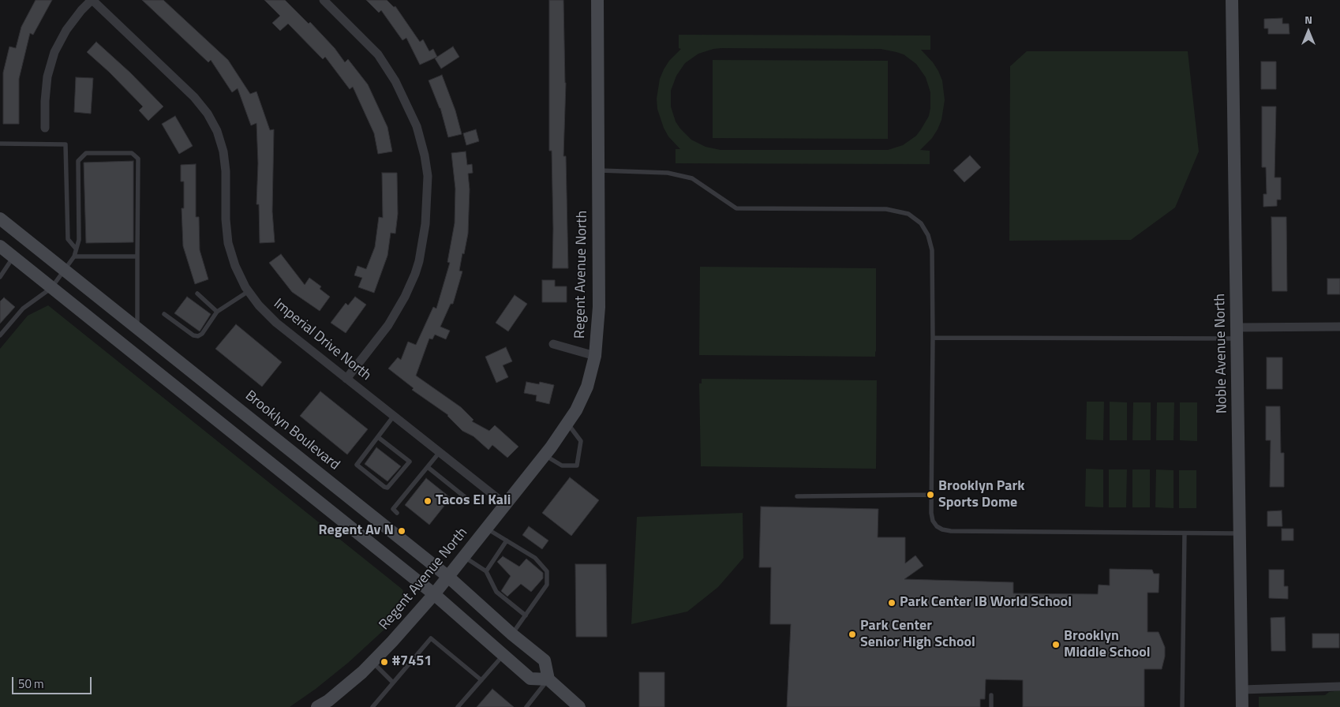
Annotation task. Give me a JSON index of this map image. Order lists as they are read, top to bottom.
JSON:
{
  "streets": {
    "street": [
      "Regent Avenue North",
      "Imperial Drive North",
      "Noble Avenue North",
      "Brooklyn Boulevard"
    ]
  },
  "crossings": [
    ["Regent Avenue North", "Imperial Drive North"],
    ["Regent Avenue North", "Brooklyn Boulevard"]
  ],
  "places": [
    "Brooklyn Park Sports Dome",
    "Tacos El Kali",
    "Regent Av N",
    "Park Center IB World School",
    "Park Center Senior High School",
    "Brooklyn Middle School",
    "#7451"
  ],
  "scale_bar": "50 m",
  "north": "top"
}
